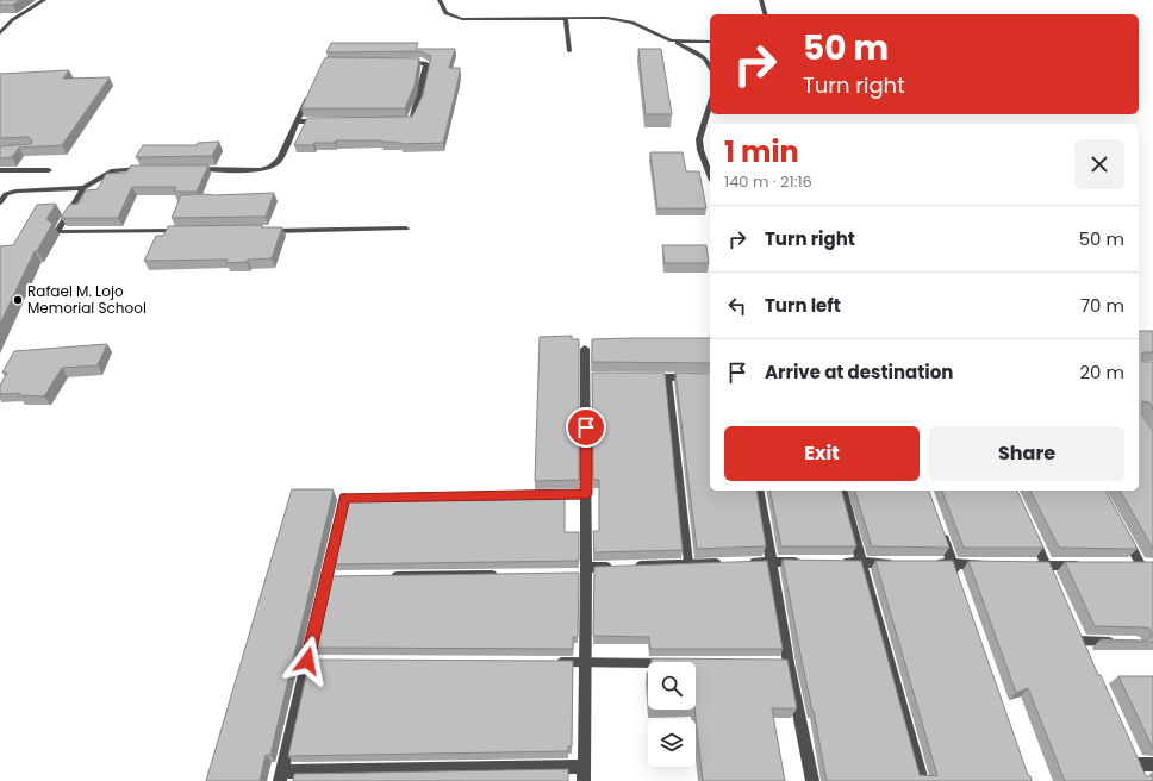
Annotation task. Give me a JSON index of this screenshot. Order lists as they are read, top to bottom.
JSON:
{
  "places": ["Rafael M. Lojo Memorial School"],
  "page": {
    "turn": ["50 m", "Turn right"],
    "heading": ["1 min", "140 m · 21:16"],
    "list": [
      {
        "name": "Turn right",
        "value": "50 m"
      },
      {
        "name": "Turn left",
        "value": "70 m"
      },
      {
        "name": "Arrive at destination",
        "value": "20 m"
      }
    ],
    "buttons": ["Exit", "Share"]
  }
}
